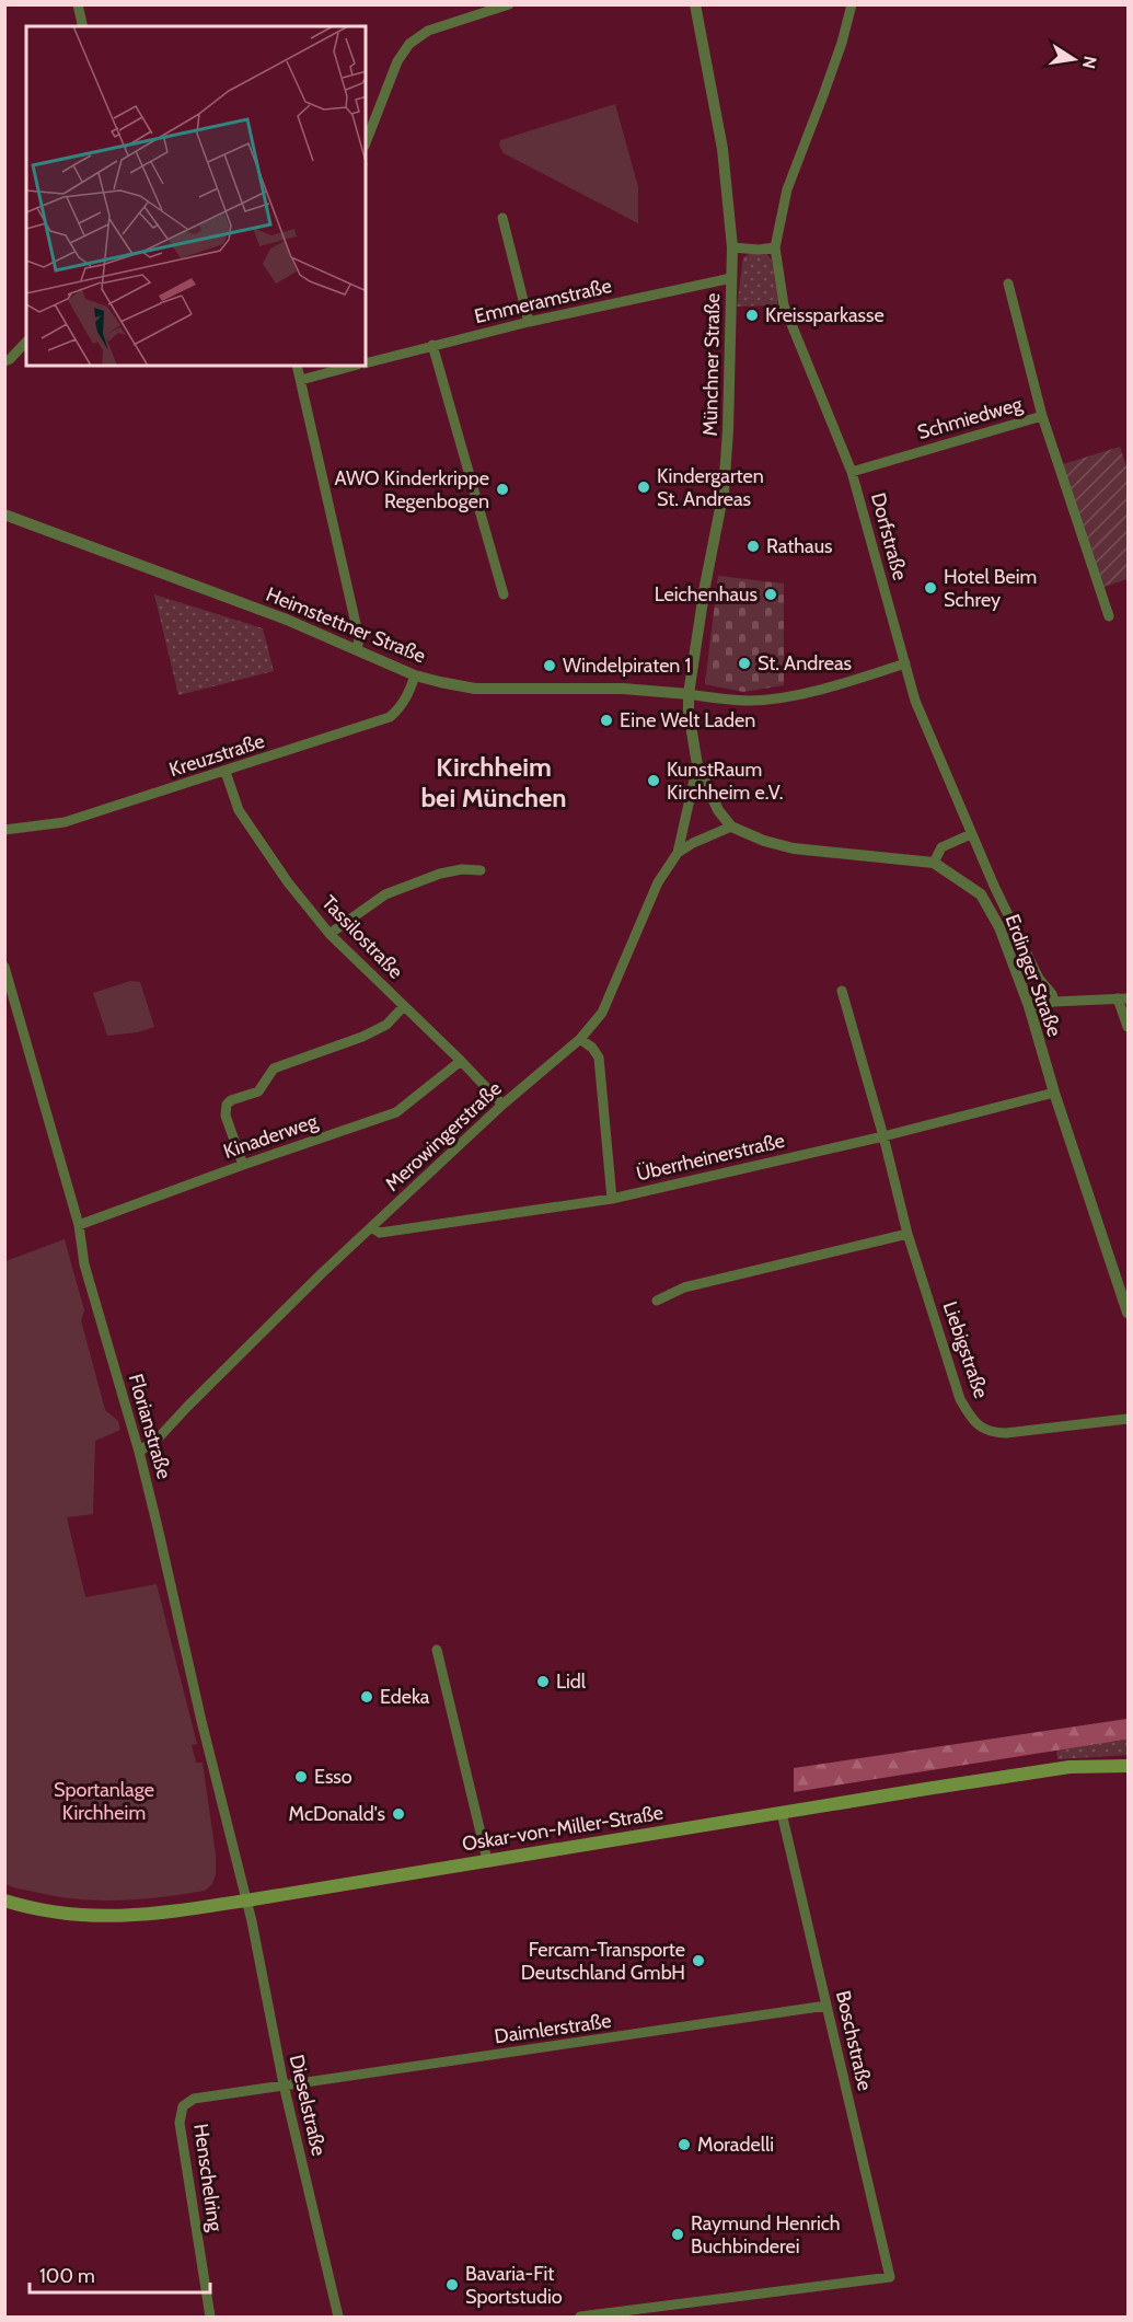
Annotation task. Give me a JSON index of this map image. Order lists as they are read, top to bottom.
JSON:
{
  "streets": {
    "main road": ["Oskar-von-Miller-Straße"],
    "street": [
      "Emmeramstraße",
      "Münchner Straße",
      "Schmiedweg",
      "Dorfstraße",
      "Heimstettner Straße",
      "Kreuzstraße",
      "Tassilostraße",
      "Erdinger Straße",
      "Kinaderweg",
      "Merowingerstraße",
      "Überrheinerstraße",
      "Liebigstraße",
      "Florianstraße",
      "Daimlerstraße",
      "Boschstraße",
      "Dieselstraße",
      "Henschelring"
    ]
  },
  "crossings": [
    ["Emmeramstraße", "Münchner Straße"],
    ["Münchner Straße", "Heimstettner Straße"],
    ["Schmiedweg", "Dorfstraße"],
    ["Heimstettner Straße", "Kreuzstraße"],
    ["Kreuzstraße", "Tassilostraße"],
    ["Tassilostraße", "Kinaderweg"],
    ["Tassilostraße", "Merowingerstraße"],
    ["Erdinger Straße", "Merowingerstraße"],
    ["Erdinger Straße", "Überrheinerstraße"],
    ["Kinaderweg", "Florianstraße"],
    ["Merowingerstraße", "Überrheinerstraße"],
    ["Merowingerstraße", "Florianstraße"],
    ["Überrheinerstraße", "Liebigstraße"],
    ["Florianstraße", "Oskar-von-Miller-Straße"],
    ["Florianstraße", "Dieselstraße"],
    ["Oskar-von-Miller-Straße", "Boschstraße"],
    ["Oskar-von-Miller-Straße", "Dieselstraße"],
    ["Daimlerstraße", "Boschstraße"],
    ["Daimlerstraße", "Dieselstraße"],
    ["Daimlerstraße", "Henschelring"],
    ["Dieselstraße", "Henschelring"]
  ],
  "districts": ["Kirchheim bei München"],
  "parks": ["Sportanlage Kirchheim"],
  "places": [
    "Kreissparkasse",
    "Kindergarten St. Andreas",
    "AWO Kinderkrippe Regenbogen",
    "Rathaus",
    "Hotel Beim Schrey",
    "Leichenhaus",
    "St. Andreas",
    "Windelpiraten 1",
    "Eine Welt Laden",
    "KunstRaum Kirchheim e.V.",
    "Lidl",
    "Edeka",
    "Esso",
    "McDonald's",
    "Fercam-Transporte Deutschland GmbH",
    "Moradelli",
    "Raymund Henrich Buchbinderei",
    "Bavaria-Fit Sportstudio"
  ],
  "scale_bar": "100 m",
  "north": "right"
}
